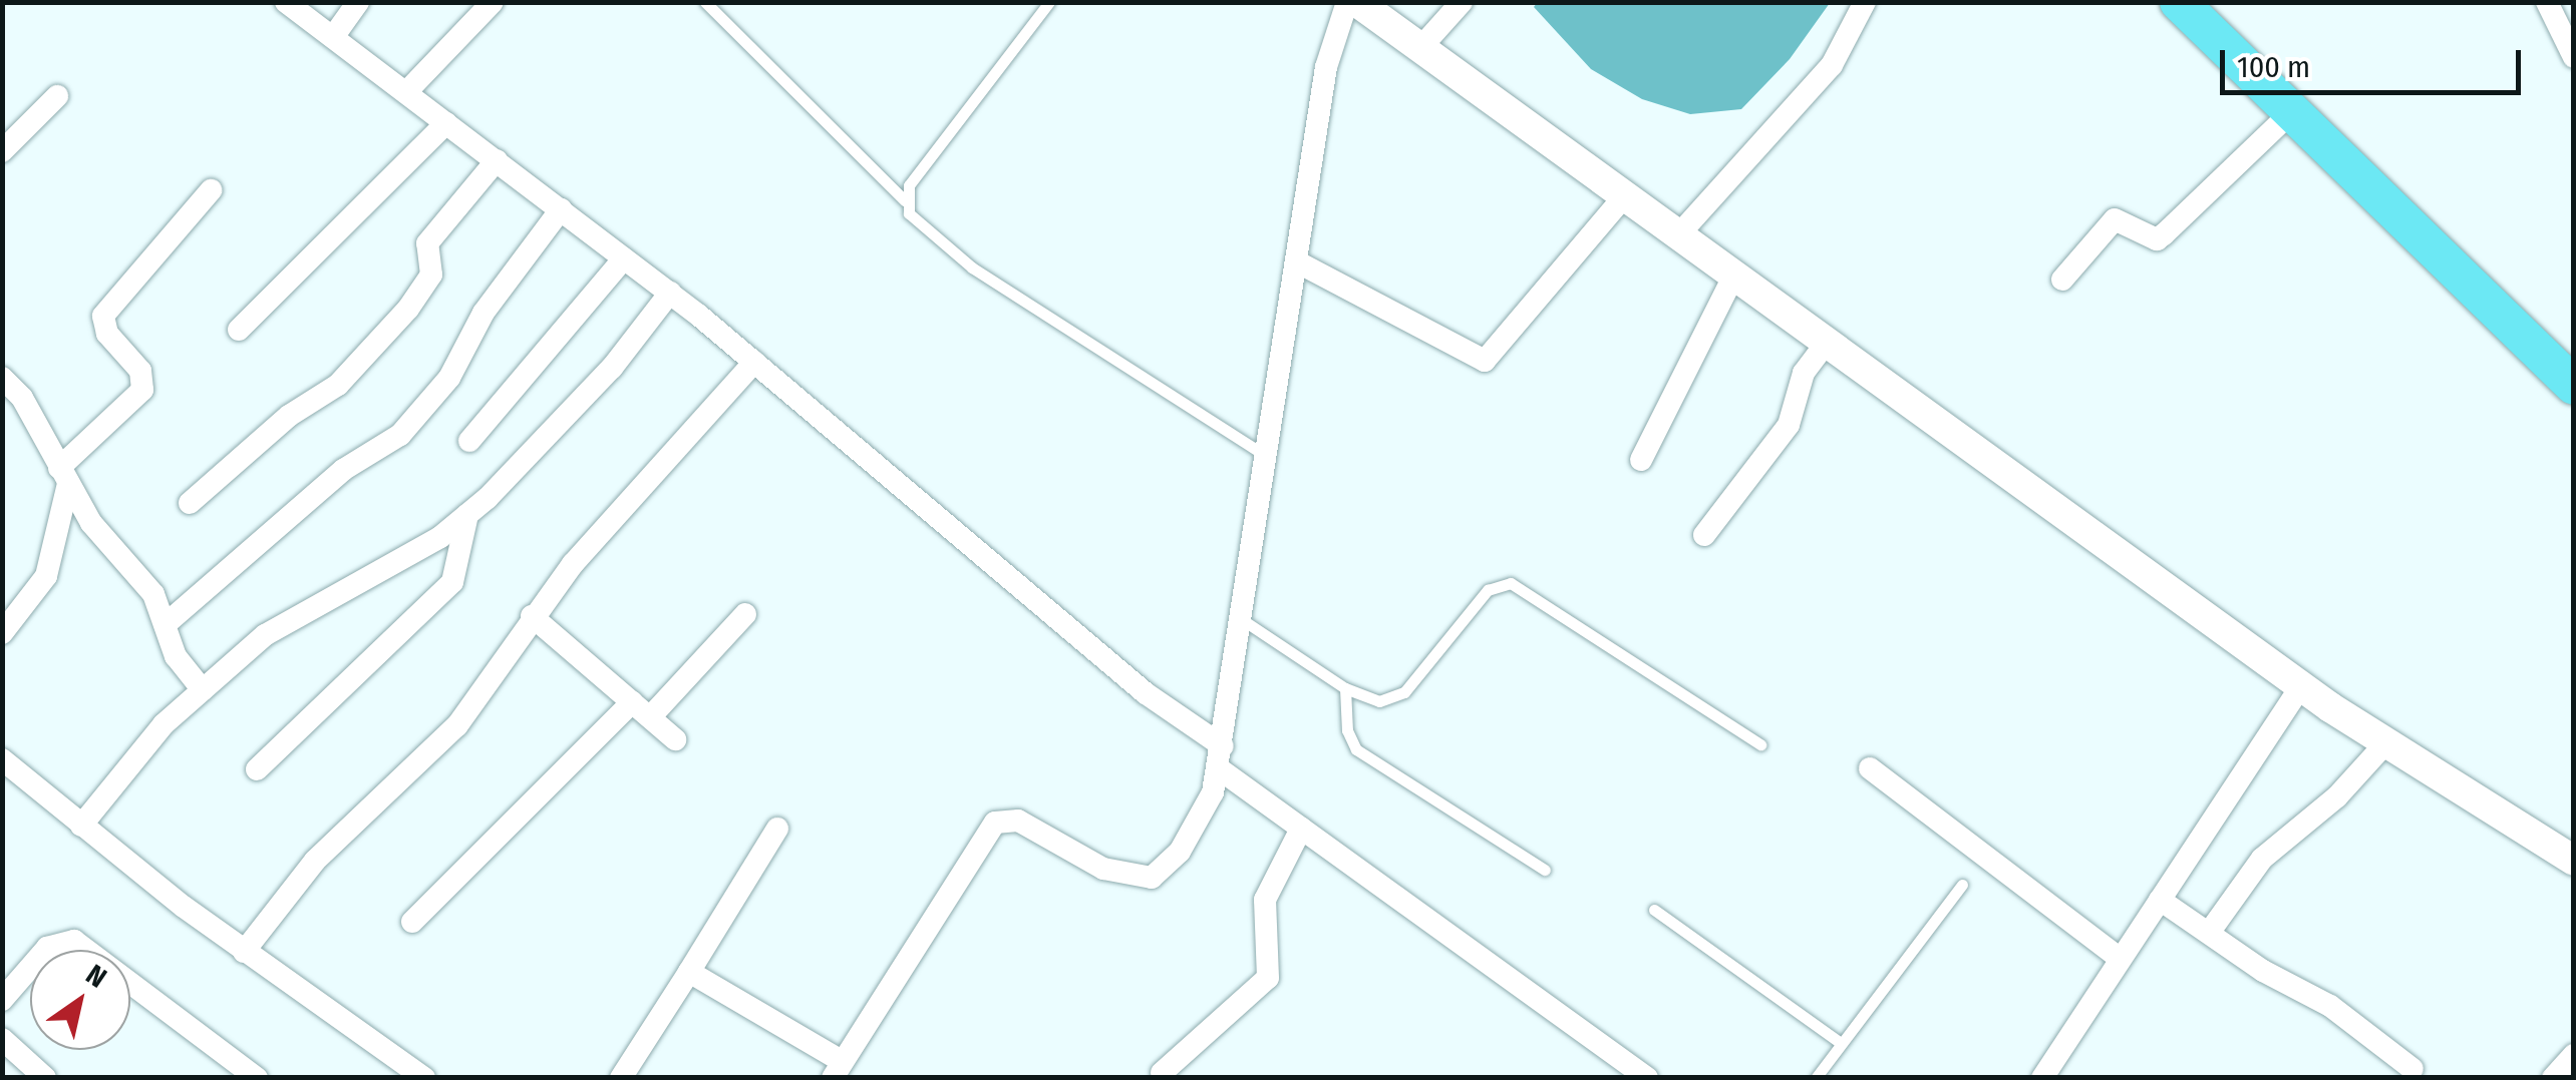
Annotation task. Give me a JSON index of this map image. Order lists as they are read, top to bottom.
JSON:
{
  "scale_bar": "100 m",
  "north": "top right"
}
